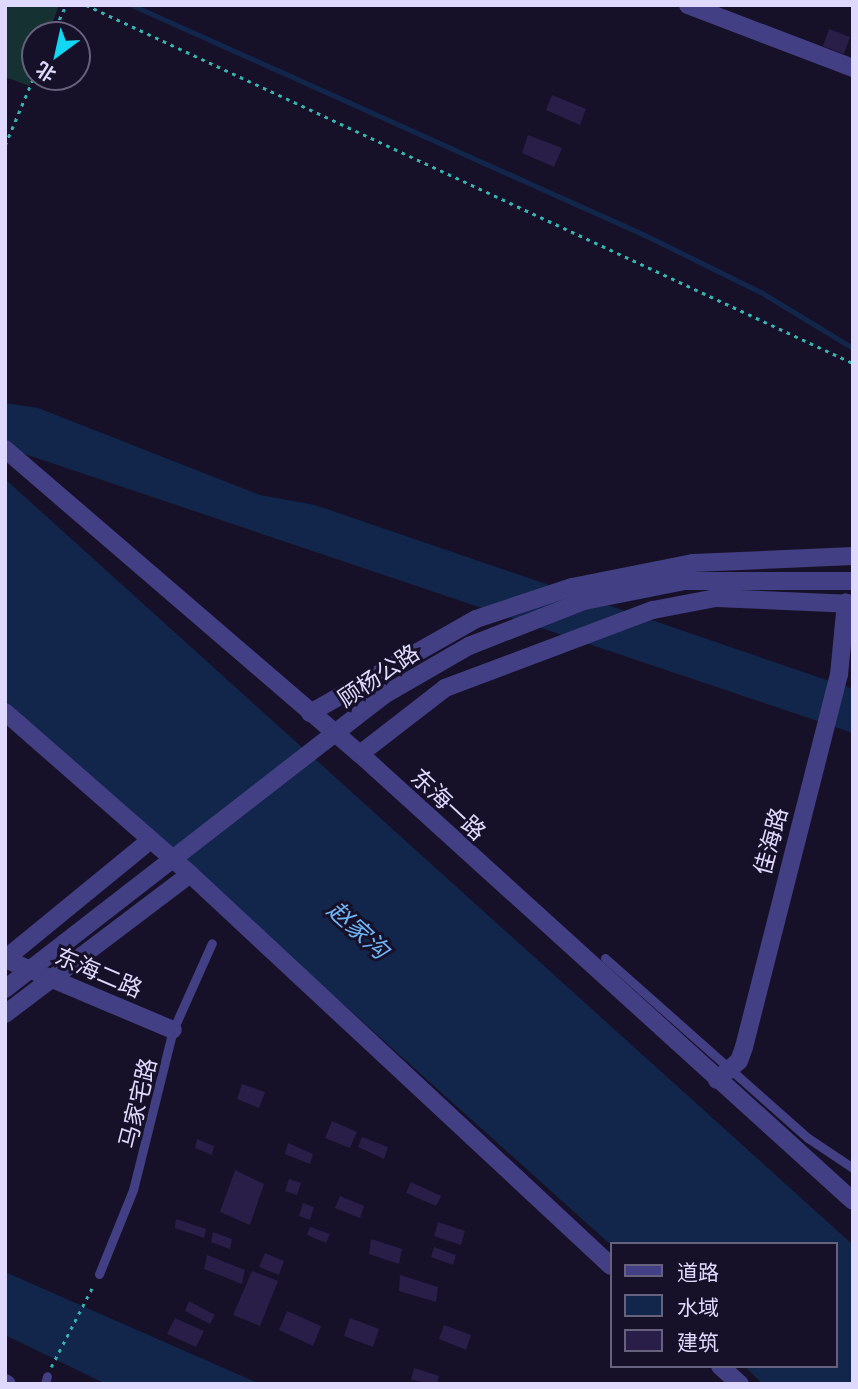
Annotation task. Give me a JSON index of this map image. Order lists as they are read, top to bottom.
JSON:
{
  "streets": {
    "street": [
      "顾杨公路",
      "东海一路",
      "佳海路",
      "东海二路"
    ],
    "lane": ["马家宅路"]
  },
  "crossings": [
    ["东海一路", "佳海路"],
    ["东海二路", "马家宅路"]
  ],
  "water": ["赵家沟"],
  "legend": ["道路", "水域", "建筑"],
  "north": "bottom left"
}
